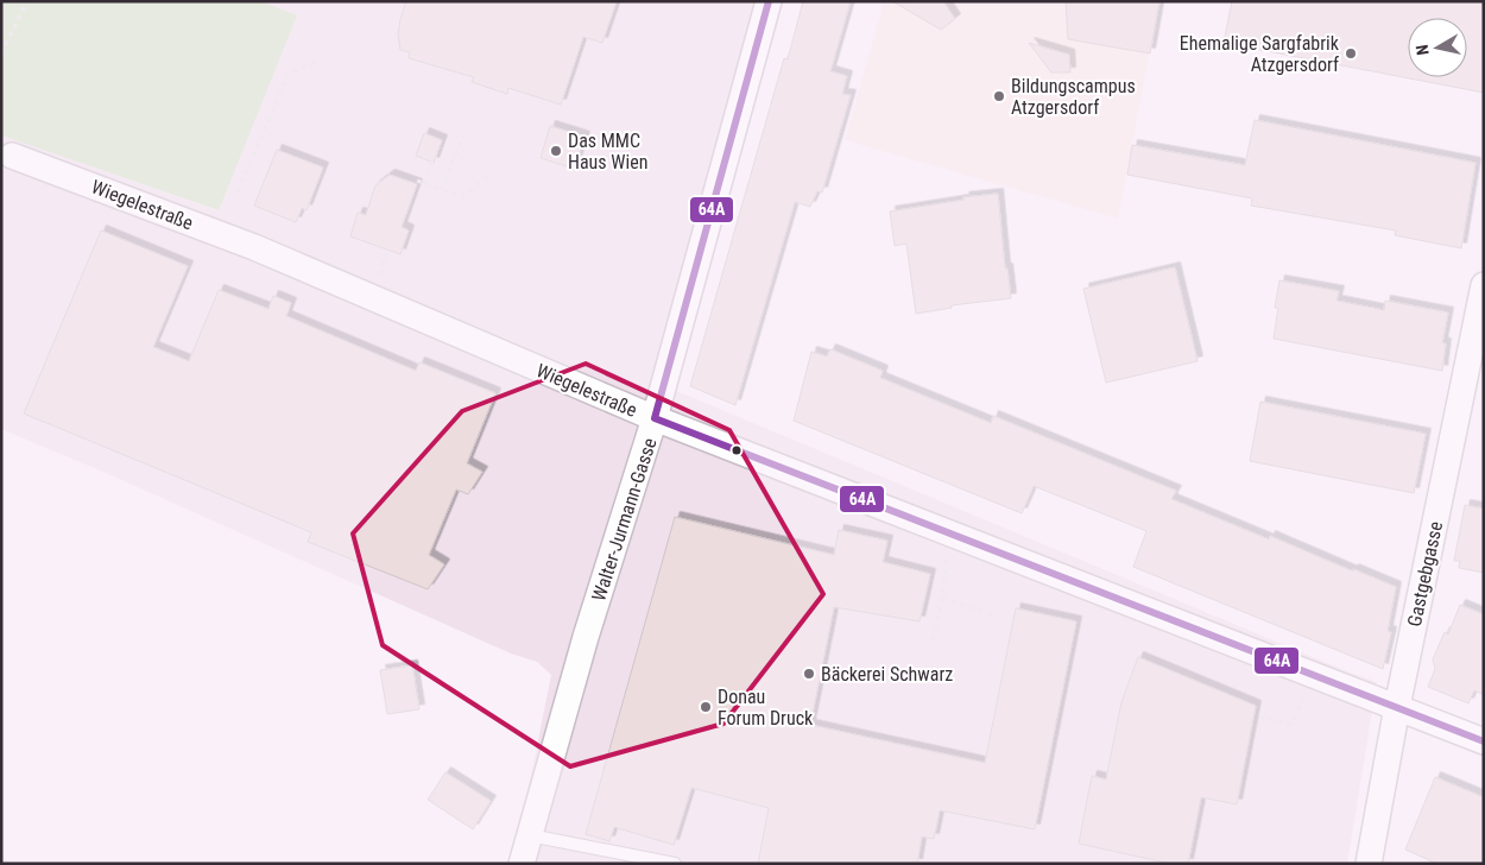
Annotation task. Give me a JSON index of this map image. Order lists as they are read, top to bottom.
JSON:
{
  "streets": {
    "street": ["Wiegelestraße", "Walter-Jurmann-Gasse", "Gastgebgasse"]
  },
  "crossings": [
    ["Wiegelestraße", "Walter-Jurmann-Gasse"],
    ["Wiegelestraße", "Gastgebgasse"]
  ],
  "places": [
    "Ehemalige Sargfabrik Atzgersdorf",
    "Bildungscampus Atzgersdorf",
    "Das MMC Haus Wien",
    "Bäckerei Schwarz",
    "Donau Forum Druck"
  ],
  "lines": ["transit line 64A"],
  "north": "left"
}
